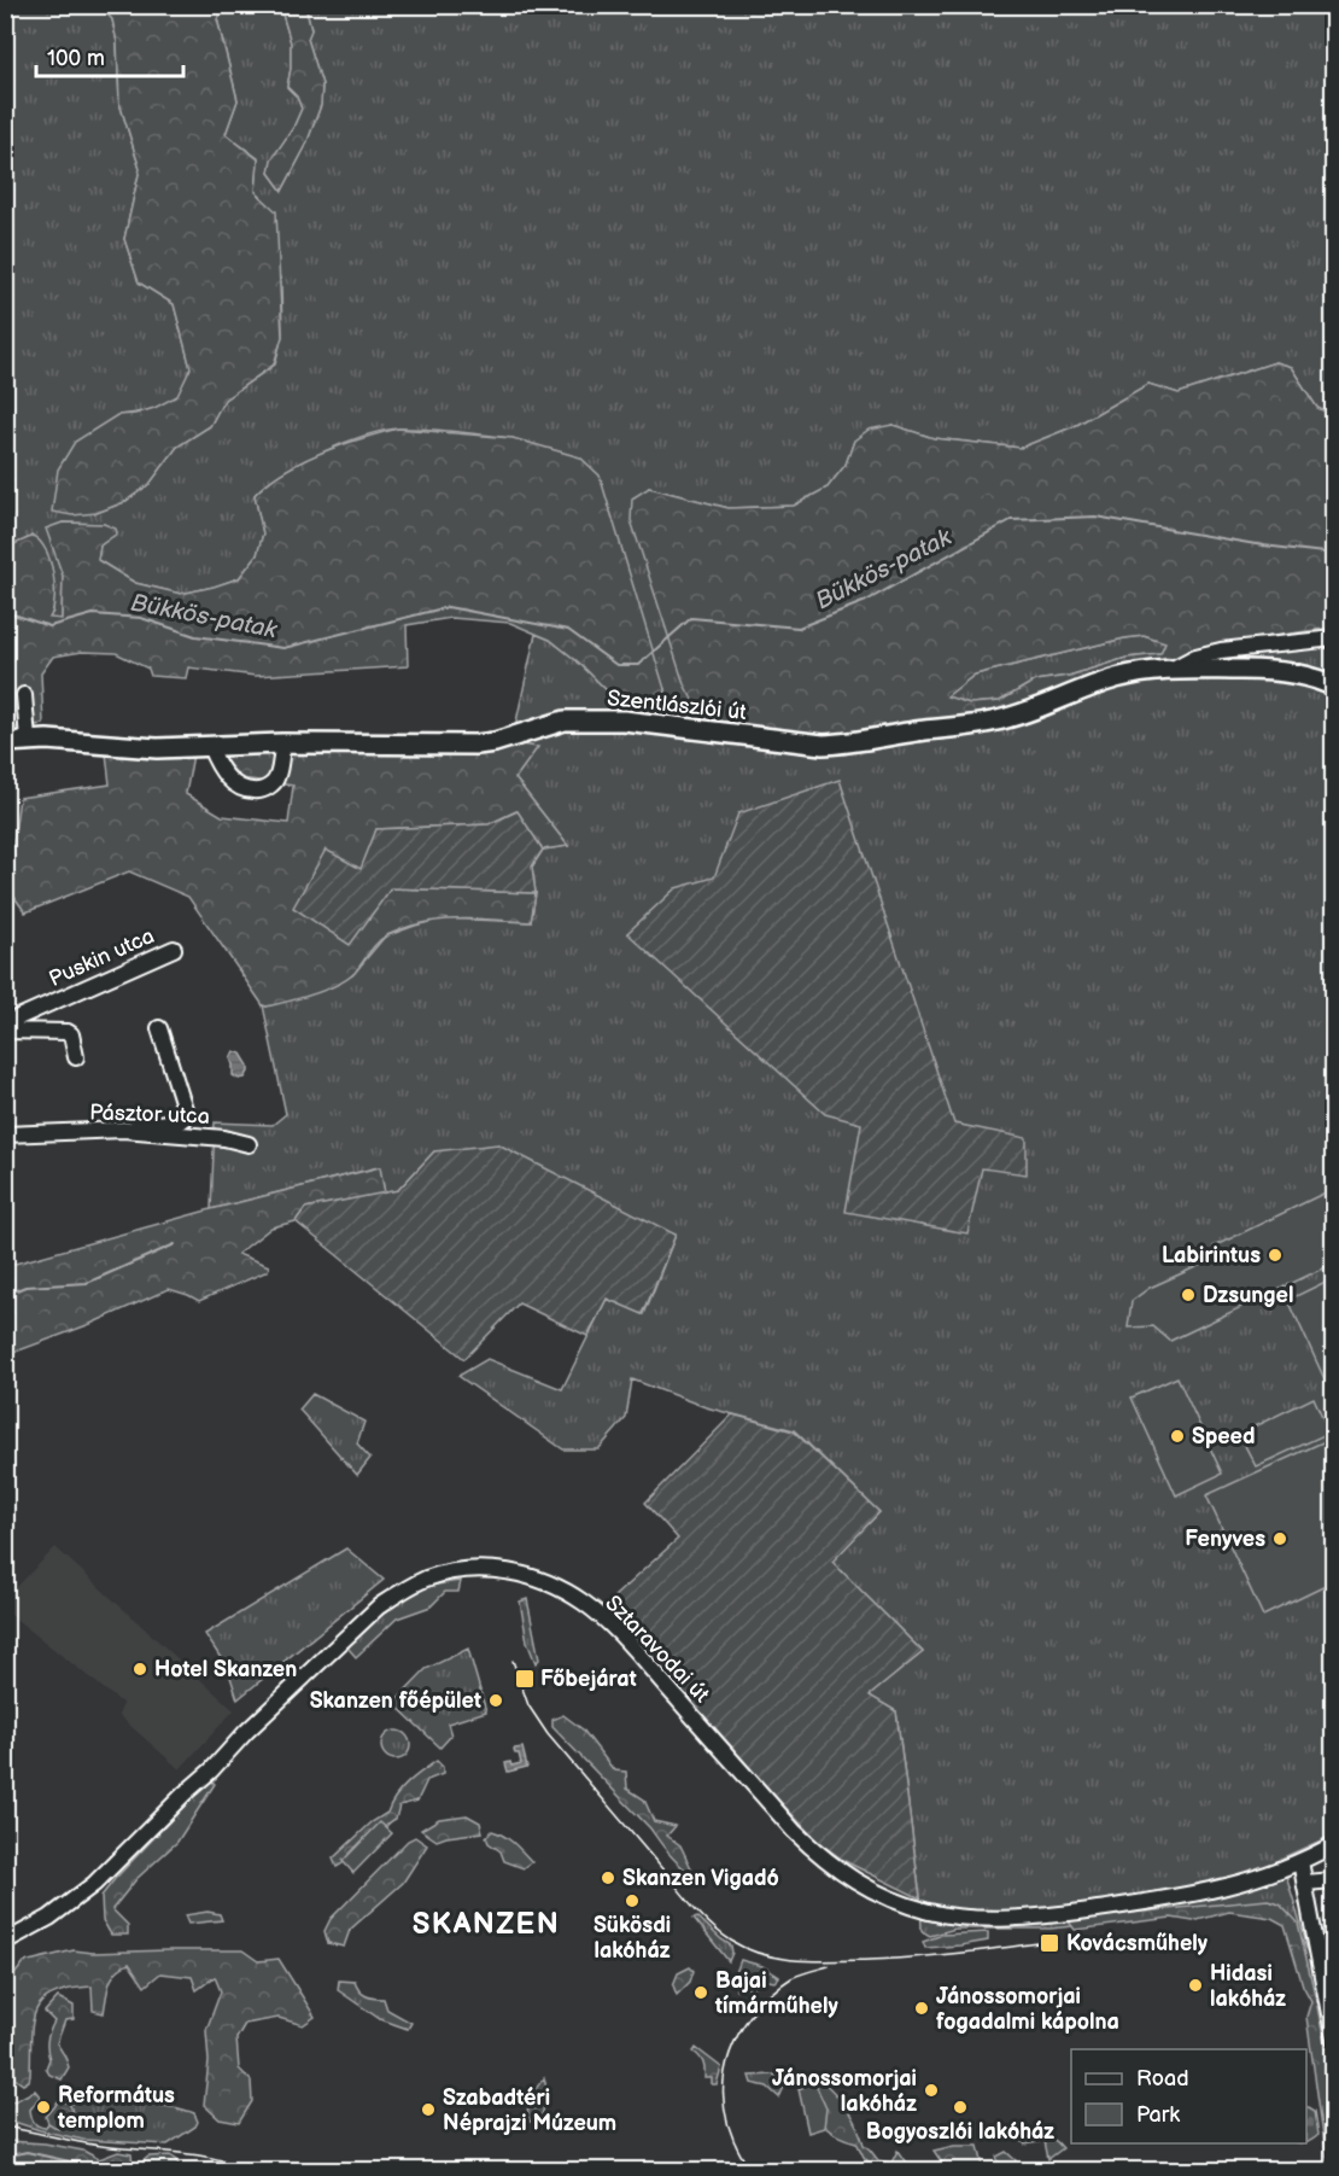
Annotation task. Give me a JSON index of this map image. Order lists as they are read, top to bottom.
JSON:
{
  "streets": {
    "main road": ["Szentlászlói út"],
    "street": ["Puskin utca", "Pásztor utca", "Sztaravodai út"]
  },
  "districts": ["SKANZEN"],
  "water": ["Bükkös-patak"],
  "places": {
    "other": [
      "Labirintus",
      "Dzsungel",
      "Speed",
      "Fenyves",
      "Hotel Skanzen",
      "Skanzen főépület",
      "Skanzen Vigadó",
      "Sükösdi lakóház",
      "Hidasi lakóház",
      "Bajai tímárműhely",
      "Jánossomorjai fogadalmi kápolna",
      "Jánossomorjai lakóház",
      "Református templom",
      "Bogyoszlói lakóház",
      "Szabadtéri Néprajzi Múzeum"
    ],
    "transit": ["Főbejárat", "Kovácsműhely"]
  },
  "legend": ["Road", "Park"],
  "scale_bar": "100 m"
}
